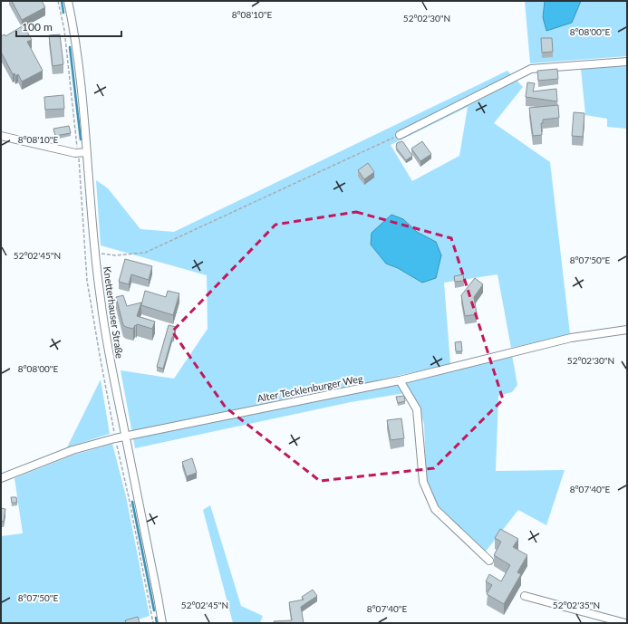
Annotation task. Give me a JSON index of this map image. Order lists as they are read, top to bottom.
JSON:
{
  "streets": {
    "street": ["Knetterhauser Straße", "Alter Tecklenburger Weg"]
  },
  "crossings": [
    ["Knetterhauser Straße", "Alter Tecklenburger Weg"]
  ],
  "scale_bar": "100 m",
  "coordinates": [
    "8°08'10\"E",
    "52°02'30\"N",
    "8°08'00\"E",
    "52°02'45\"N",
    "8°07'50\"E",
    "8°07'40\"E",
    "52°02'35\"N"
  ]
}
